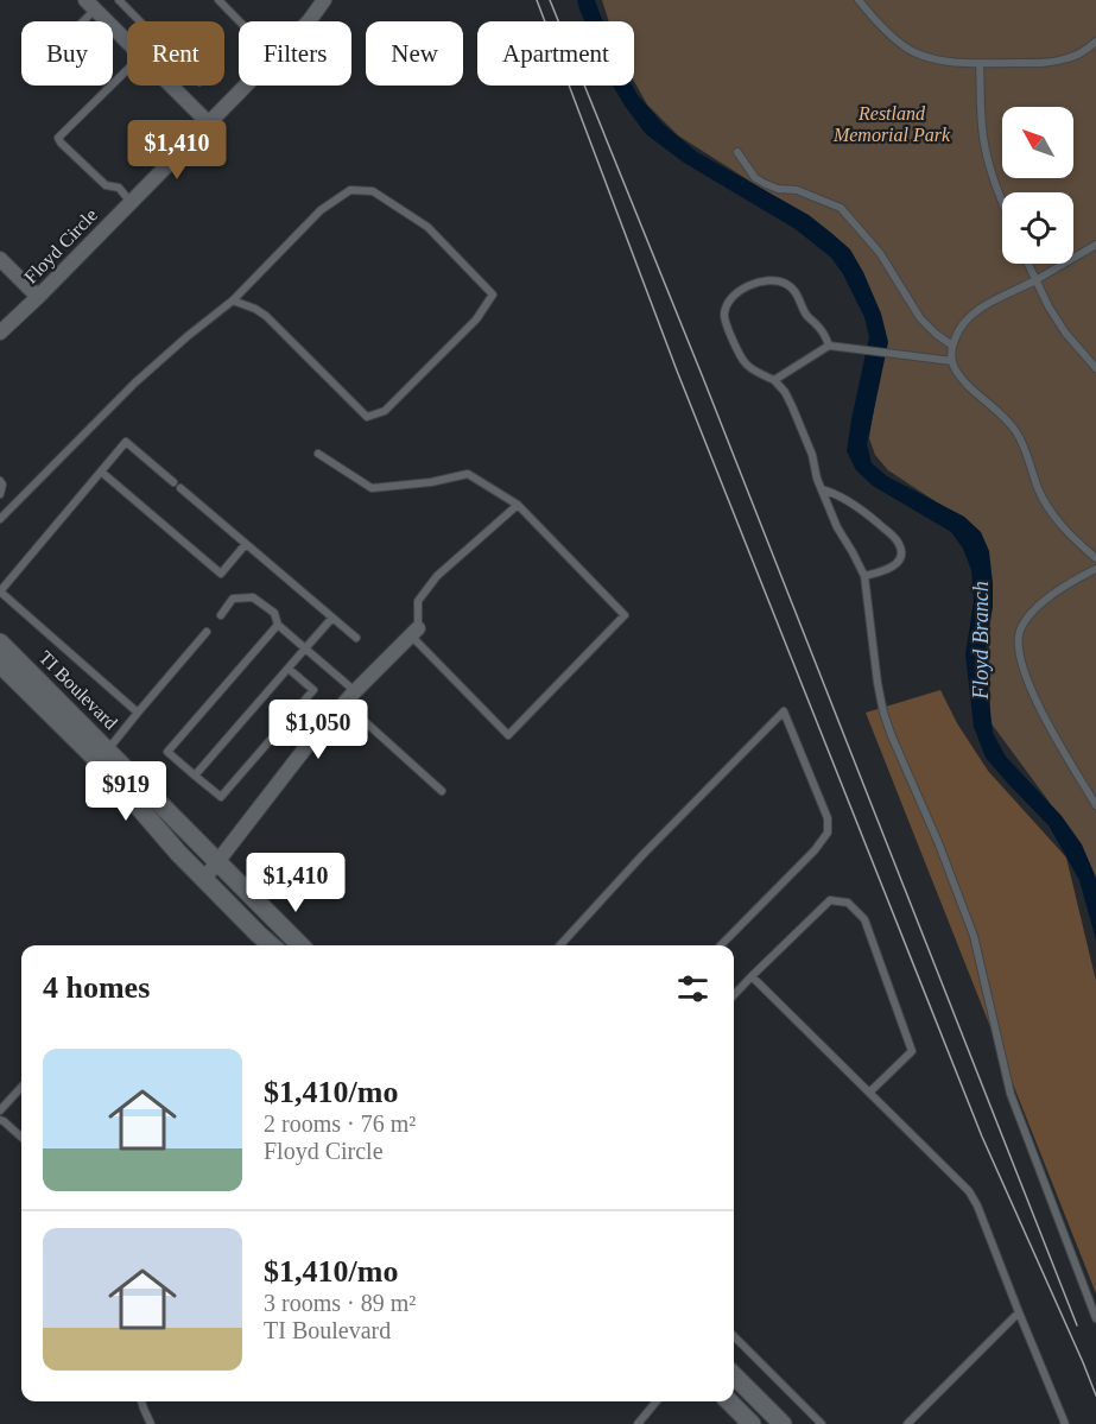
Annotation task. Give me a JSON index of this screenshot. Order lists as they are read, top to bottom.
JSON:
{
  "streets": {
    "street": ["Floyd Circle", "TI Boulevard"]
  },
  "water": ["Floyd Branch"],
  "parks": ["Restland Memorial Park"],
  "north": "top left",
  "page": {
    "chip": [
      "Buy",
      "Rent",
      "Filters",
      "New",
      "Apartment"
    ],
    "price": [
      "$1,410",
      "$1,050",
      "$919",
      "$1,410"
    ],
    "heading": "4 homes",
    "list": [
      {
        "name": "$1,410/mo",
        "note": "2 rooms · 76 m² · Floyd Circle"
      },
      {
        "name": "$1,410/mo",
        "note": "3 rooms · 89 m² · TI Boulevard"
      }
    ]
  }
}
